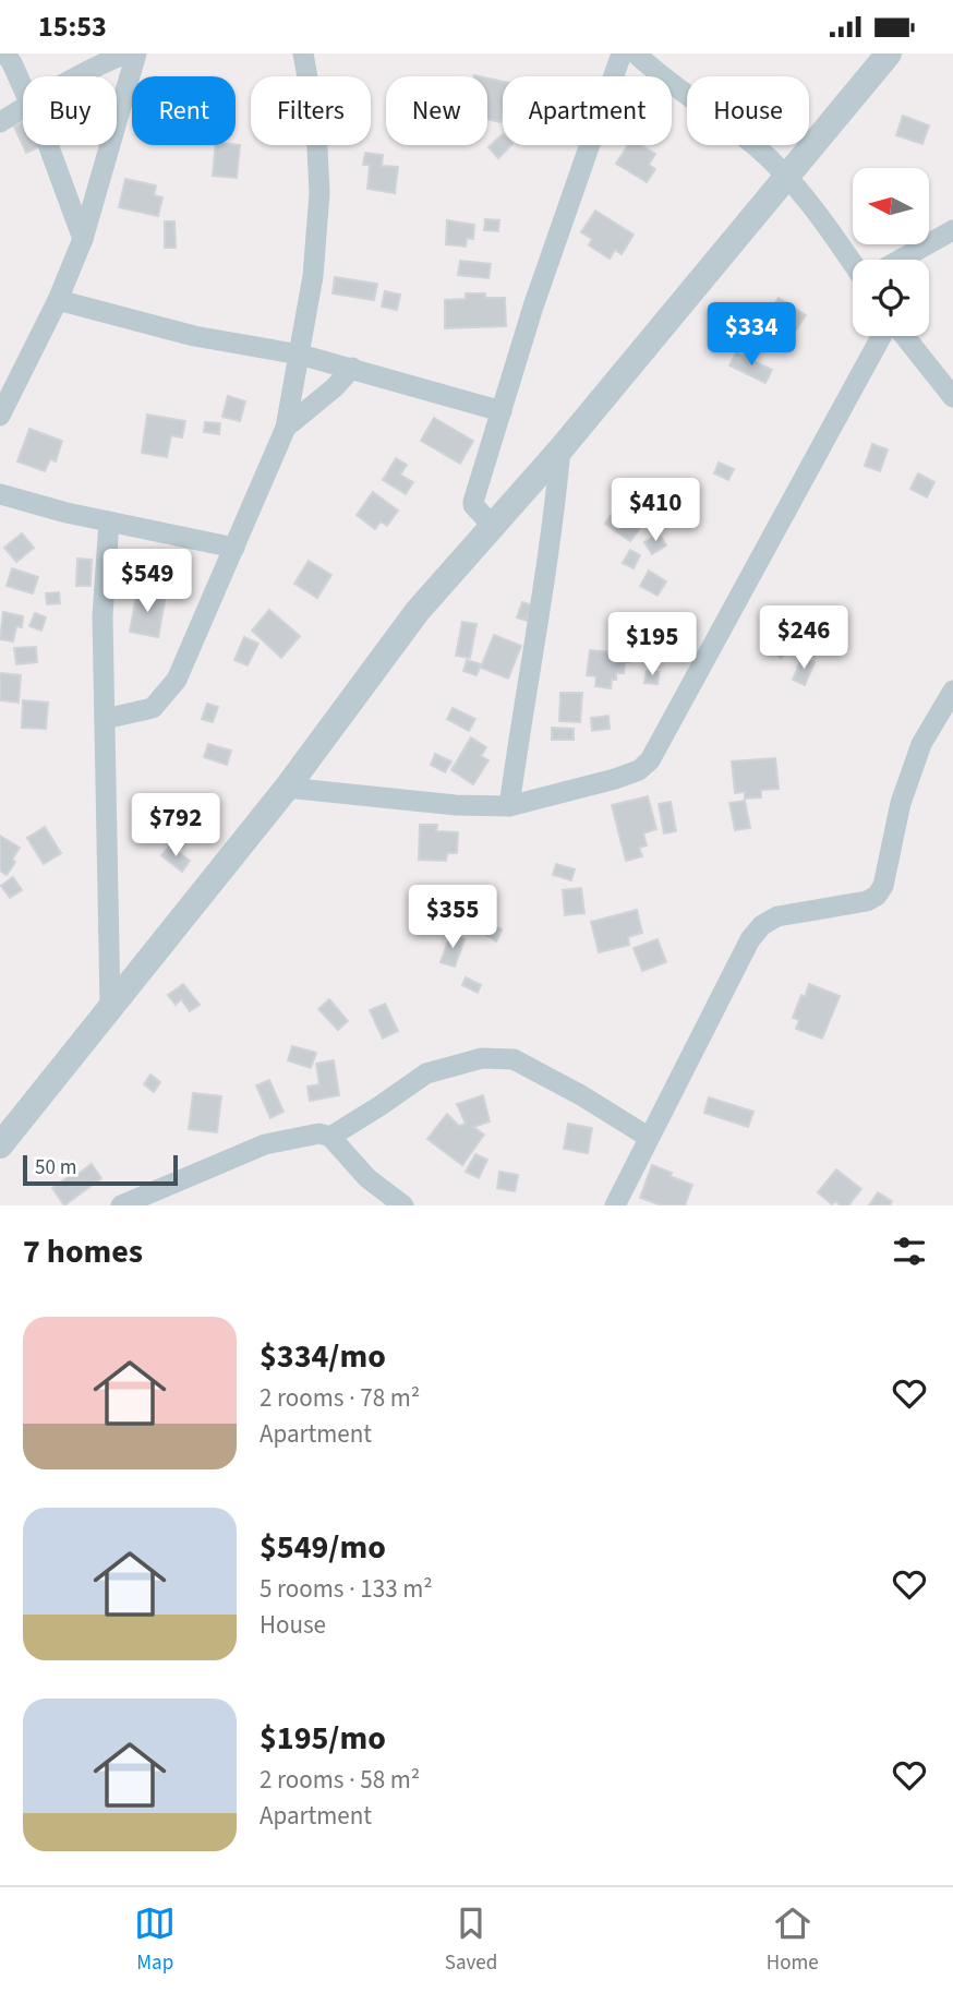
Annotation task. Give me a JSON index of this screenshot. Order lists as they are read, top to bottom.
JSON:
{
  "scale_bar": "50 m",
  "north": "left",
  "page": {
    "status": "15:53",
    "chip": [
      "Buy",
      "Rent",
      "Filters",
      "New",
      "Apartment",
      "House"
    ],
    "price": [
      "$334",
      "$410",
      "$549",
      "$246",
      "$195",
      "$792",
      "$355"
    ],
    "scale": "50 m",
    "heading": "7 homes",
    "list": [
      {
        "name": "$334/mo",
        "note": "2 rooms · 78 m² · Apartment"
      },
      {
        "name": "$549/mo",
        "note": "5 rooms · 133 m² · House"
      },
      {
        "name": "$195/mo",
        "note": "2 rooms · 58 m² · Apartment"
      }
    ],
    "tabs": ["Map", "Saved", "Home"]
  }
}
